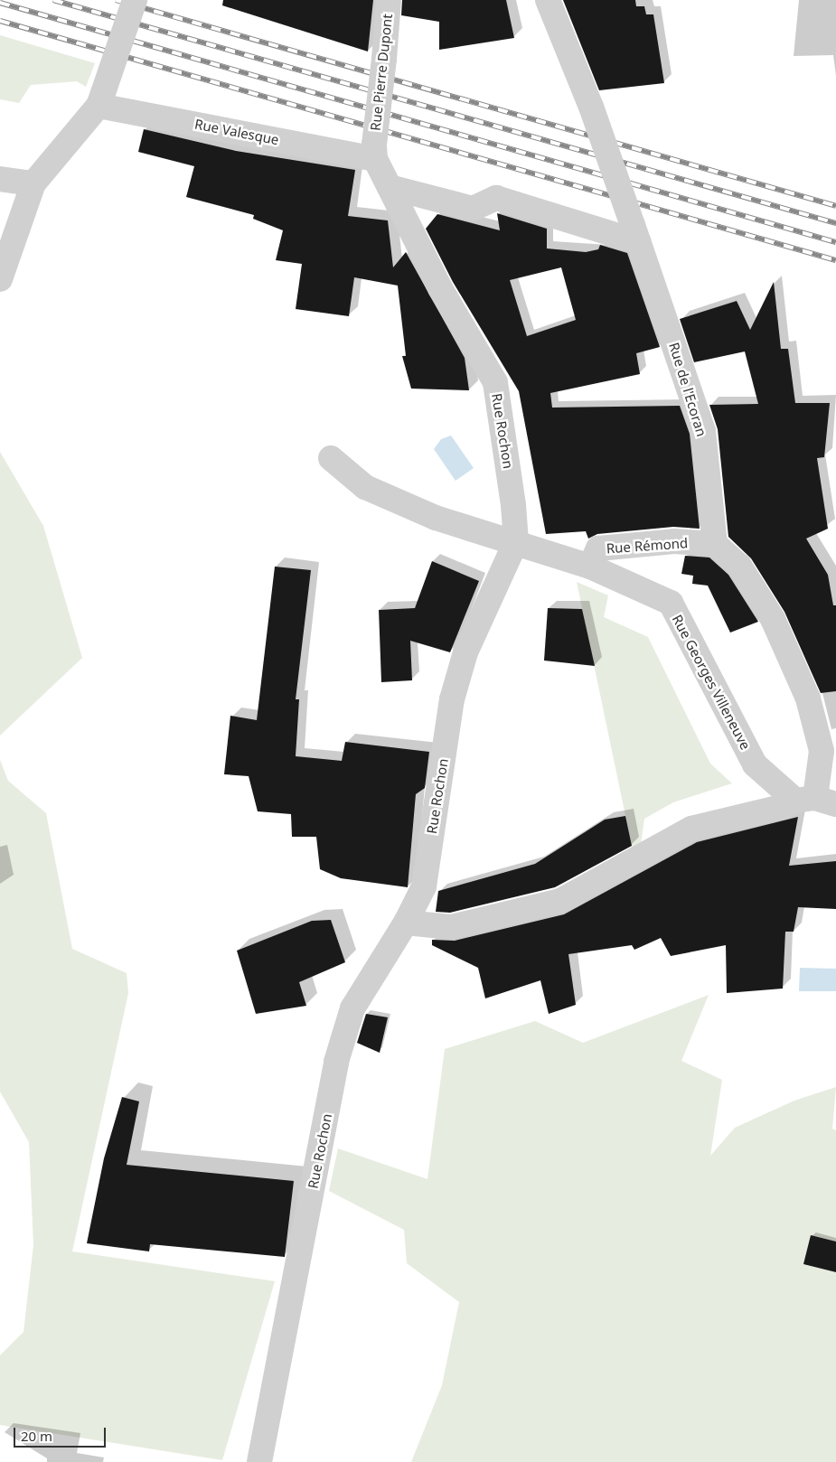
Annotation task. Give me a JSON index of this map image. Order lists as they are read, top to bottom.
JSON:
{
  "streets": {
    "street": [
      "Rue Pierre Dupont",
      "Rue Valesque",
      "Rue de l'Ecoran",
      "Rue Rochon",
      "Rue Rémond",
      "Rue Georges Villeneuve"
    ]
  },
  "crossings": [
    ["Rue Pierre Dupont", "Rue Valesque"],
    ["Rue Pierre Dupont", "Rue Rochon"],
    ["Rue Valesque", "Rue Rochon"],
    ["Rue de l'Ecoran", "Rue Rémond"],
    ["Rue Rochon", "Rue Georges Villeneuve"],
    ["Rue Rémond", "Rue Georges Villeneuve"]
  ],
  "scale_bar": "20 m"
}
